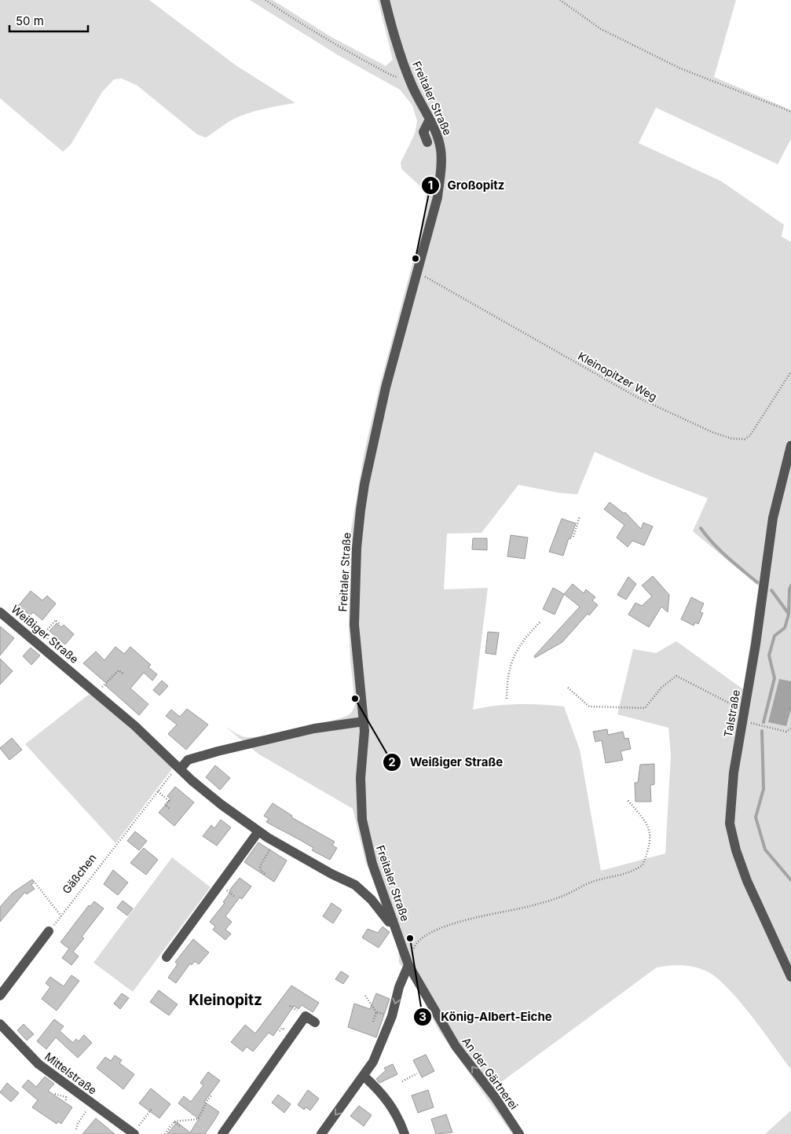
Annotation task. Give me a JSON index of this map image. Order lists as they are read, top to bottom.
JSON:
{
  "streets": {
    "street": [
      "Freitaler Straße",
      "Weißiger Straße",
      "Talstraße",
      "Mittelstraße",
      "An der Gärtnerei"
    ],
    "path": ["Kleinopitzer Weg", "Gäßchen"]
  },
  "crossings": [
    ["Freitaler Straße", "Kleinopitzer Weg"],
    ["Freitaler Straße", "Weißiger Straße"],
    ["Freitaler Straße", "An der Gärtnerei"],
    ["Weißiger Straße", "Gäßchen"]
  ],
  "one_way": ["An der Gärtnerei"],
  "districts": ["Kleinopitz"],
  "places": ["Großopitz", "Weißiger Straße", "König-Albert-Eiche"],
  "scale_bar": "50 m"
}
